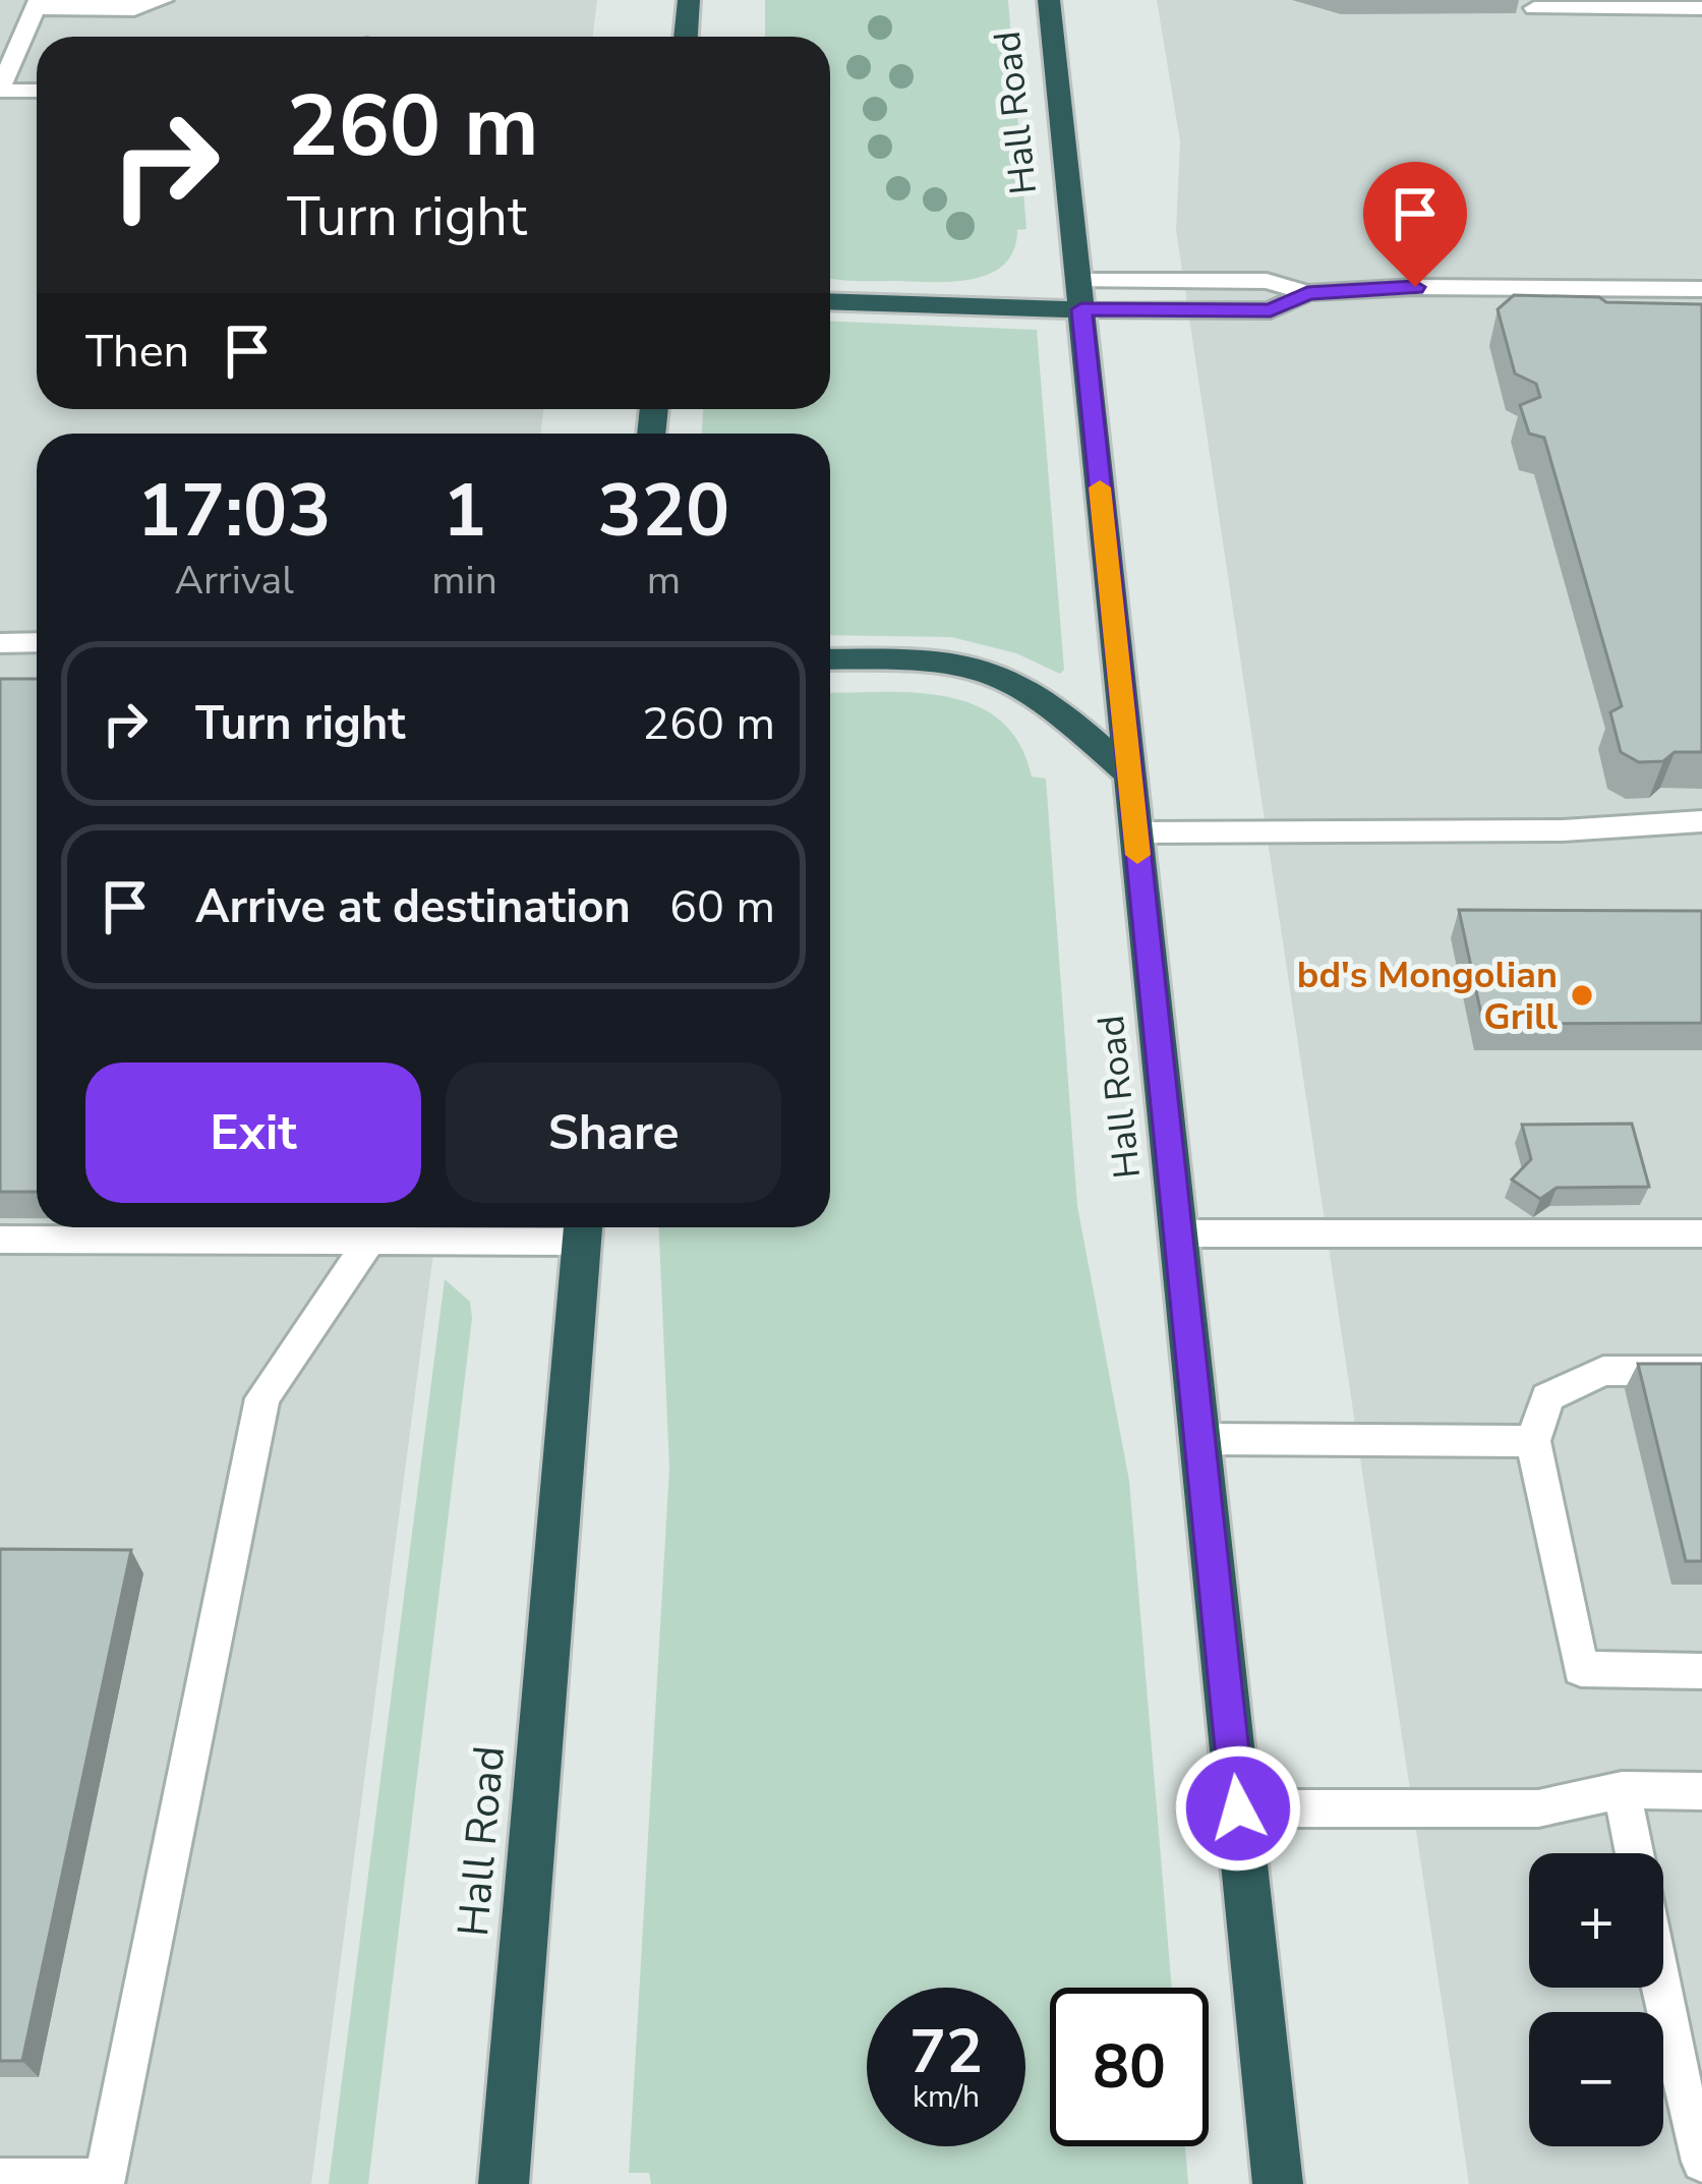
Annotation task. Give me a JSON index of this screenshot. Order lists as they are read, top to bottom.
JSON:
{
  "streets": {
    "highway": ["Hall Road"]
  },
  "places": ["bd's Mongolian Grill"],
  "page": {
    "turn": ["260 m", "Turn right"],
    "then": "Then",
    "eta": [
      "17:03",
      "Arrival",
      "1",
      "min",
      "320",
      "m"
    ],
    "list": [
      {
        "name": "Turn right",
        "value": "260 m"
      },
      {
        "name": "Arrive at destination",
        "value": "60 m"
      }
    ],
    "buttons": ["Exit", "Share"],
    "map_buttons": ["+", "−"],
    "speed": "72 km/h",
    "limit": "80"
  }
}
